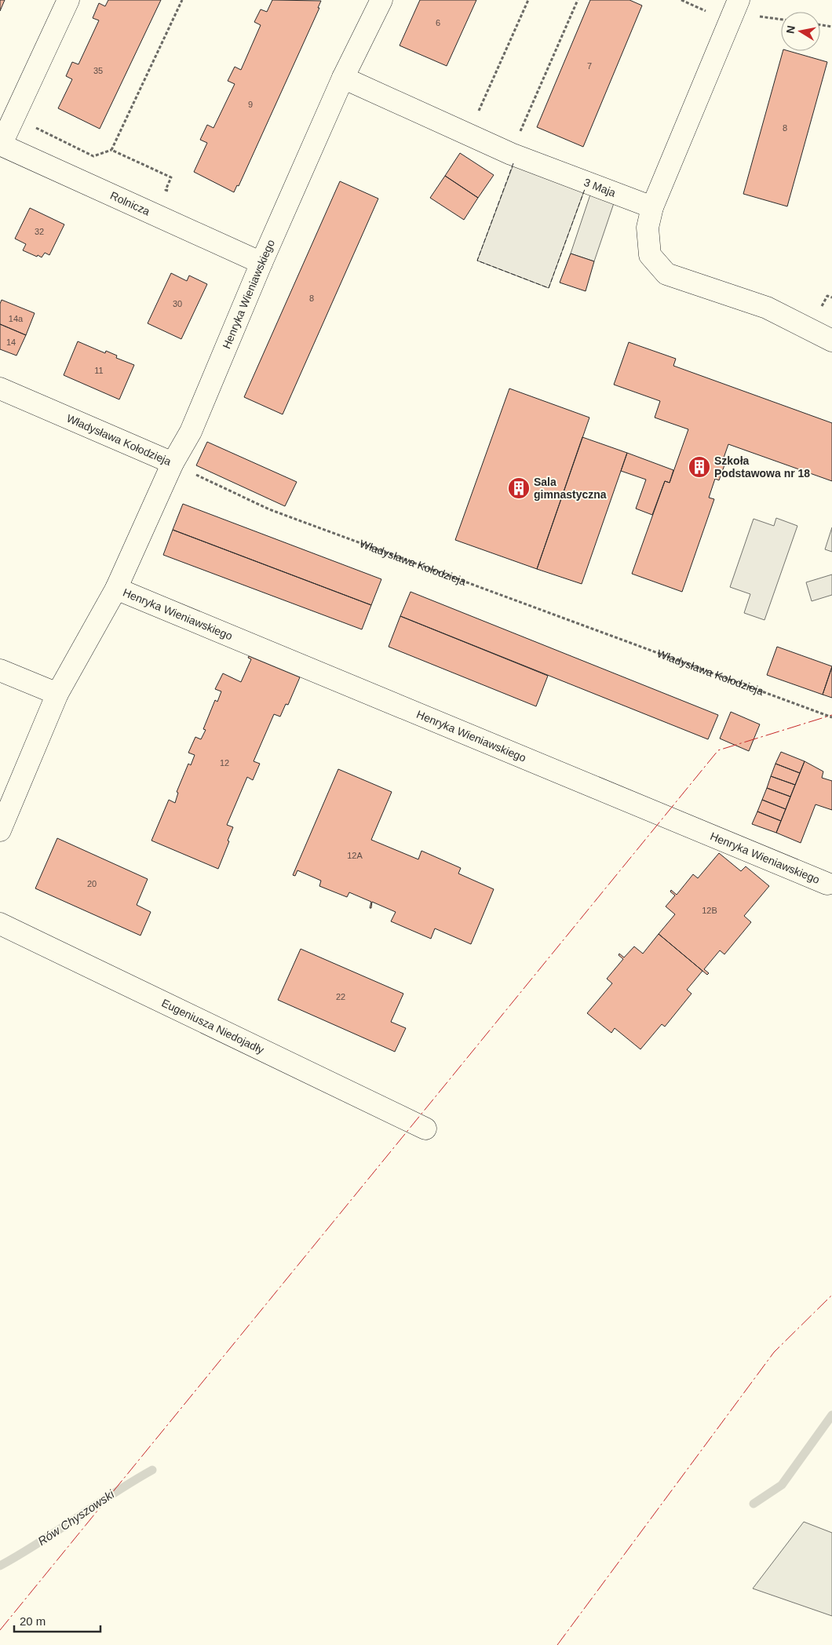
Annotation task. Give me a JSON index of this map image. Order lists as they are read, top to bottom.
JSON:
{
  "streets": {
    "street": [
      "3 Maja",
      "Rolnicza",
      "Henryka Wieniawskiego",
      "Władysława Kołodzieja",
      "Eugeniusza Niedojadły"
    ]
  },
  "crossings": [
    ["3 Maja", "Henryka Wieniawskiego"],
    ["Rolnicza", "Henryka Wieniawskiego"],
    ["Henryka Wieniawskiego", "Władysława Kołodzieja"]
  ],
  "water": ["Rów Chyszowski"],
  "places": {
    "building": ["Szkoła Podstawowa nr 18", "Sala gimnastyczna"]
  },
  "house_numbers": [
    "6",
    "7",
    "35",
    "9",
    "8",
    "32",
    "8",
    "30",
    "14a",
    "14",
    "11",
    "12",
    "12A",
    "20",
    "12B",
    "22"
  ],
  "scale_bar": "20 m",
  "north": "left"
}
